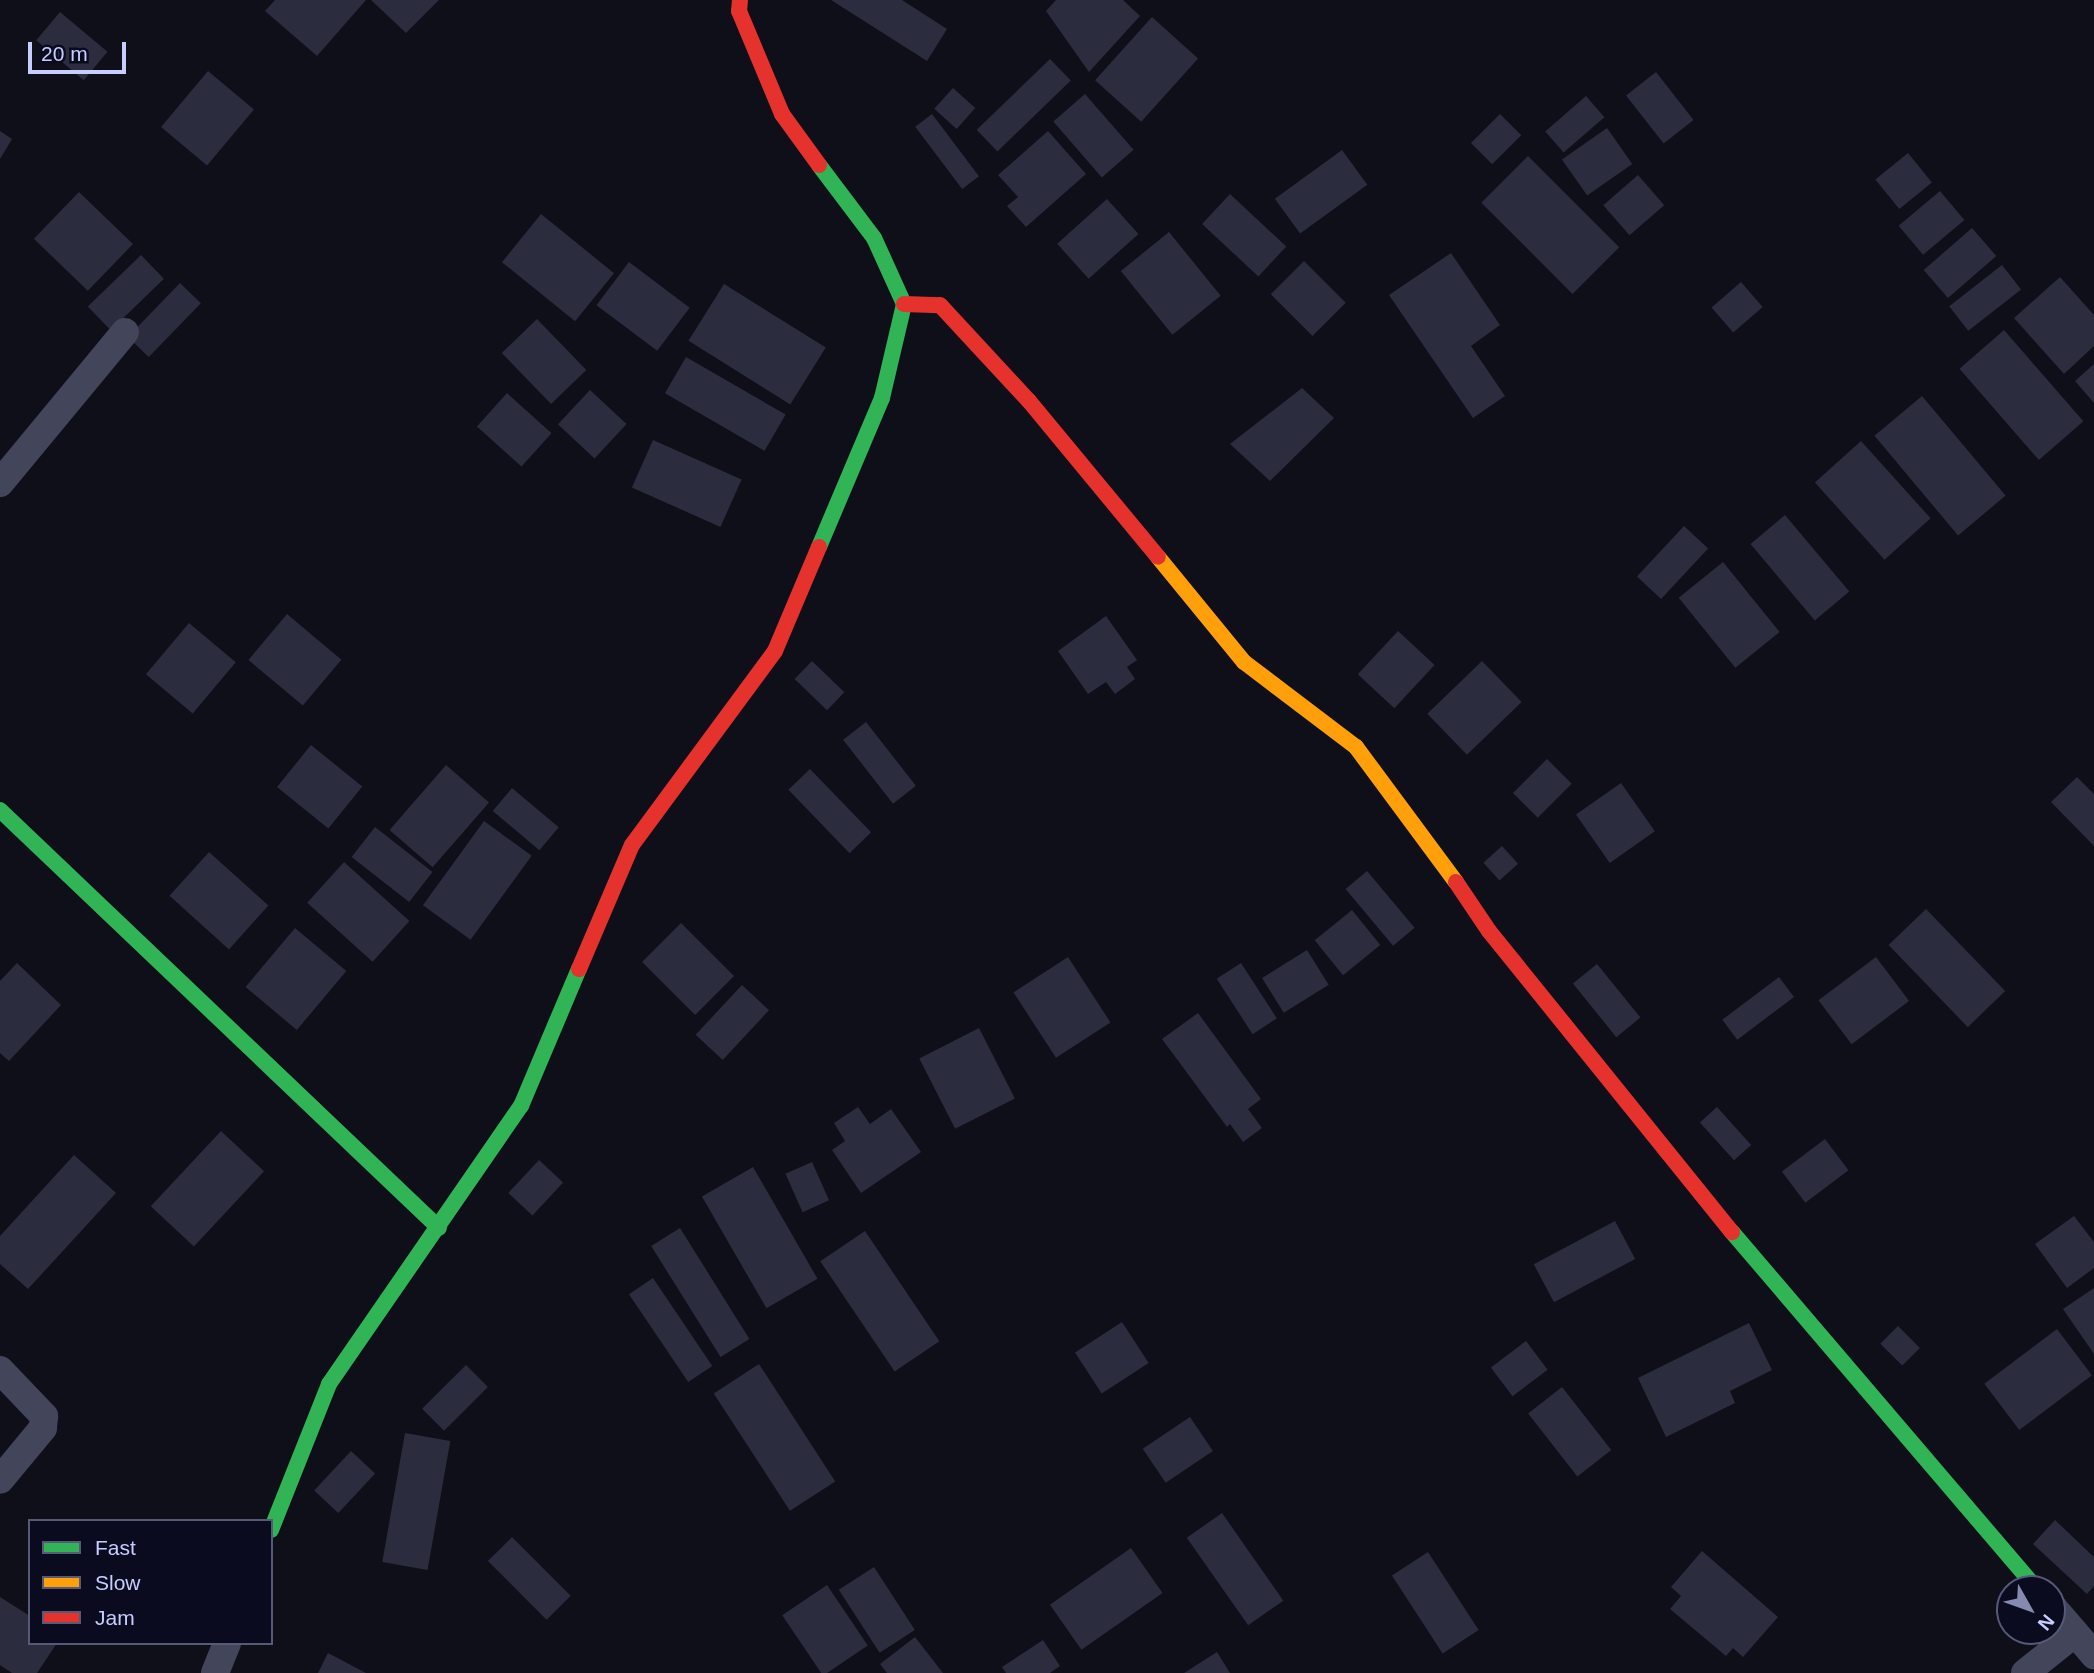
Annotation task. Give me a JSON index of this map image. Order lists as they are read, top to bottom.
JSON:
{
  "legend": ["Fast", "Slow", "Jam"],
  "scale_bar": "20 m",
  "north": "bottom right"
}
